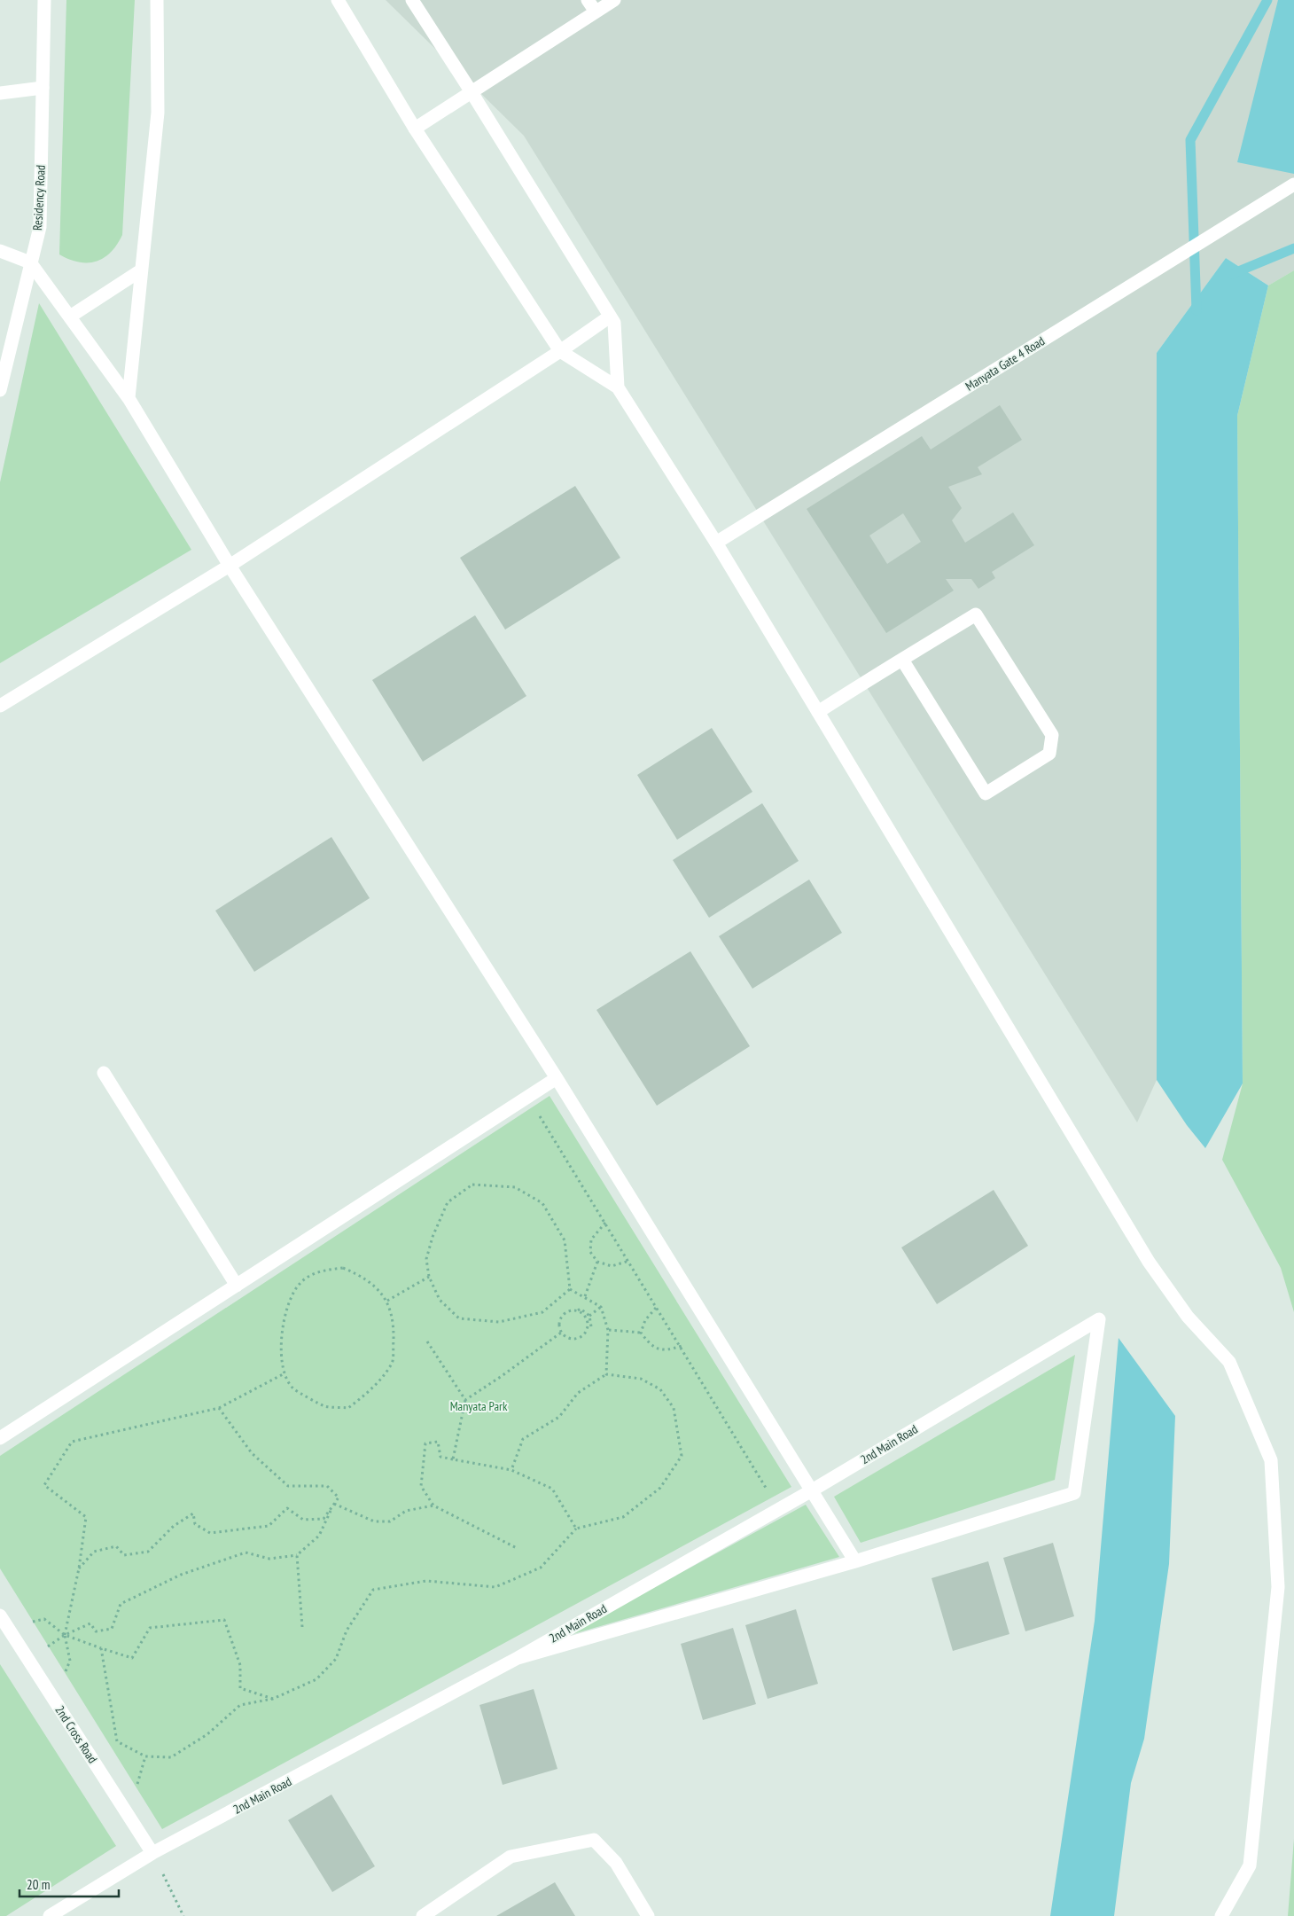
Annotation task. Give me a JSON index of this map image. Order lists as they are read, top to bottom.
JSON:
{
  "streets": {
    "street": [
      "Residency Road",
      "Manyata Gate 4 Road",
      "2nd Main Road",
      "2nd Cross Road"
    ]
  },
  "crossings": [
    ["2nd Main Road", "2nd Cross Road"]
  ],
  "parks": ["Manyata Park"],
  "scale_bar": "20 m"
}
